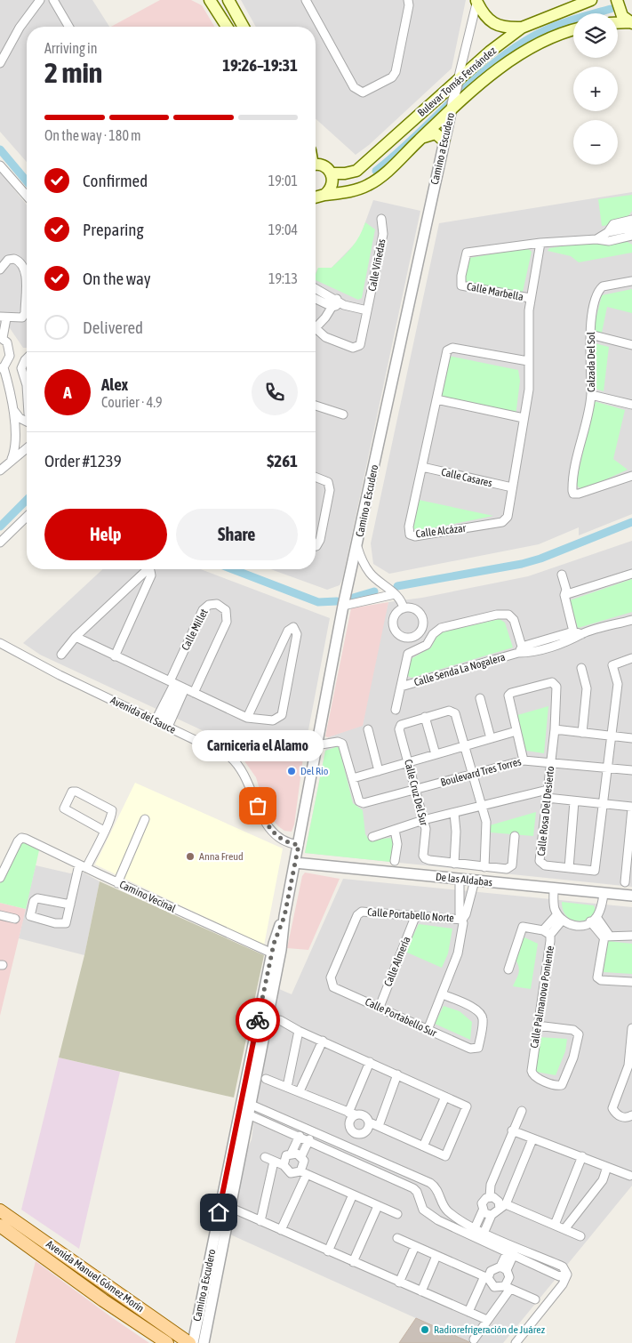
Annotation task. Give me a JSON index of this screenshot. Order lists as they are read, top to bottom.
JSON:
{
  "streets": {
    "main road": ["Bulevar Tomás Fernández", "Avenida Manuel Gómez Morín"],
    "street": [
      "Camino a Escudero",
      "Calle Viñedas",
      "Calle Marbella",
      "Calzada Del Sol",
      "Calle Casares",
      "Calle Alcázar",
      "Calle Millet",
      "Calle Senda La Nogalera",
      "Avenida del Sauce",
      "Boulevard Tres Torres",
      "Calle Cruz Del Sur",
      "Calle Rosa Del Desierto",
      "De las Aldabas",
      "Camino Vecinal",
      "Calle Portabello Norte",
      "Calle Almería",
      "Calle Palmanova Poniente",
      "Calle Portabello Sur"
    ]
  },
  "crossings": [
    ["Bulevar Tomás Fernández", "Camino a Escudero"],
    ["Camino a Escudero", "Avenida del Sauce"],
    ["Camino a Escudero", "De las Aldabas"],
    ["Camino a Escudero", "Camino Vecinal"],
    ["Camino a Escudero", "Avenida Manuel Gómez Morín"],
    ["Calle Marbella", "Calle Alcázar"],
    ["Calle Casares", "Calle Alcázar"],
    ["Boulevard Tres Torres", "Calle Cruz Del Sur"],
    ["Boulevard Tres Torres", "Calle Rosa Del Desierto"],
    ["Calle Portabello Norte", "Calle Almería"],
    ["Calle Portabello Norte", "Calle Portabello Sur"],
    ["Calle Almería", "Calle Portabello Sur"]
  ],
  "places": [
    "Del Rio",
    "Carniceria el Alamo",
    "Anna Freud",
    "Radiorefrigeración de Juárez"
  ],
  "page": {
    "map_buttons": ["+", "−"],
    "heading": ["2 min", "Arriving in", "19:26–19:31"],
    "panel": [
      "Alex",
      "Courier · 4.9",
      "Order #1239",
      "$261"
    ],
    "bar": "On the way · 180 m",
    "list": [
      ["Confirmed", "19:01"],
      ["Preparing", "19:04"],
      ["On the way", "19:13"],
      "Delivered"
    ],
    "round": "A",
    "buttons": ["Help", "Share"],
    "bubble": "Carniceria el Alamo"
  }
}
